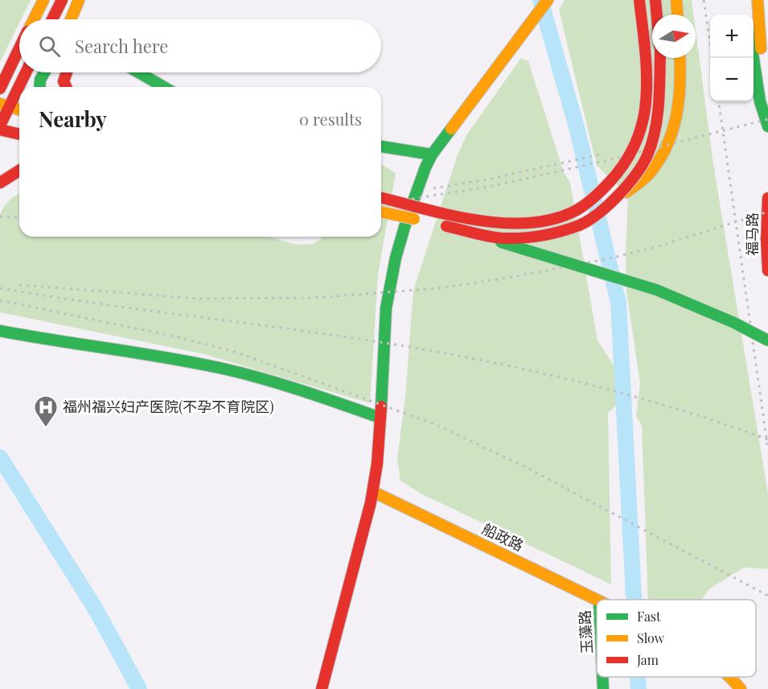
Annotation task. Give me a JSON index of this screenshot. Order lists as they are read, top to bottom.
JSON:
{
  "streets": {
    "main road": ["福马路", "船政路", "玉藻路"]
  },
  "places": {
    "hospital": ["福州福兴妇产医院(不孕不育院区)"]
  },
  "legend": ["Fast", "Slow", "Jam"],
  "north": "right",
  "page": {
    "map_buttons": ["+", "−"],
    "search": "Search here",
    "heading": ["Nearby", "0 results"]
  }
}
